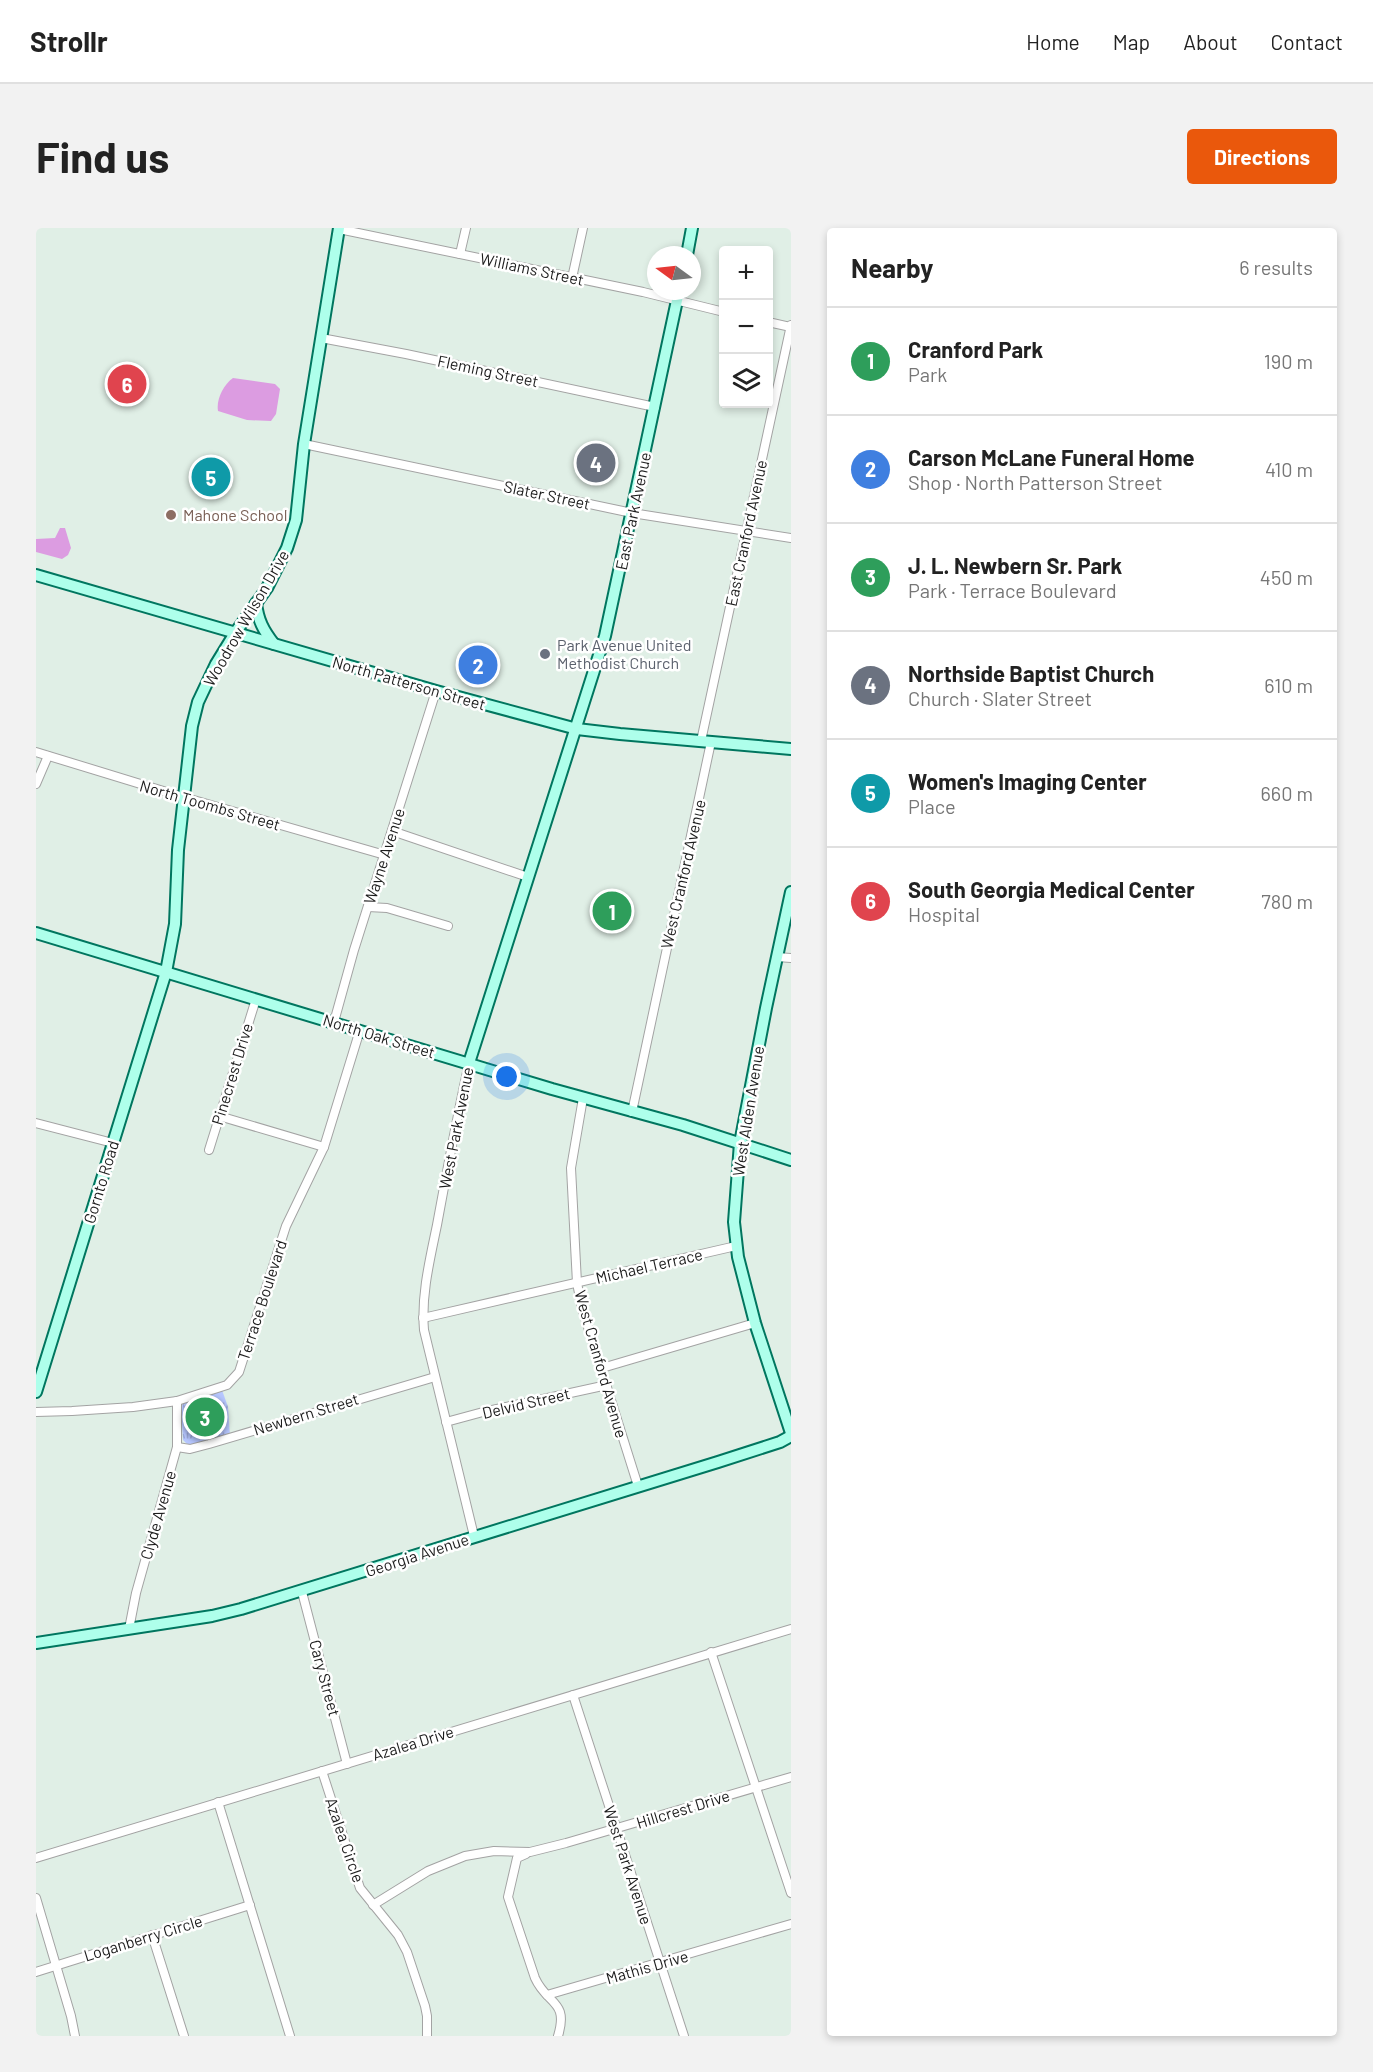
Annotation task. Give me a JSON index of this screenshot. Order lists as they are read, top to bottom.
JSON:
{
  "streets": {
    "main road": [
      "East Park Avenue",
      "Woodrow Wilson Drive",
      "North Patterson Street",
      "North Oak Street",
      "West Alden Avenue",
      "West Park Avenue",
      "Gornto Road",
      "Georgia Avenue"
    ],
    "street": [
      "Williams Street",
      "Fleming Street",
      "Slater Street",
      "East Cranford Avenue",
      "North Toombs Street",
      "Wayne Avenue",
      "West Cranford Avenue",
      "Pinecrest Drive",
      "Michael Terrace",
      "Terrace Boulevard",
      "Delvid Street",
      "Newbern Street",
      "Clyde Avenue",
      "Cary Street",
      "Azalea Drive",
      "Hillcrest Drive",
      "Azalea Circle",
      "Loganberry Circle",
      "Mathis Drive"
    ]
  },
  "crossings": [
    ["Williams Street", "Woodrow Wilson Drive"],
    ["Fleming Street", "East Park Avenue"],
    ["Fleming Street", "Woodrow Wilson Drive"],
    ["Slater Street", "East Park Avenue"],
    ["Slater Street", "East Cranford Avenue"],
    ["Slater Street", "Woodrow Wilson Drive"],
    ["East Park Avenue", "North Patterson Street"],
    ["East Park Avenue", "West Park Avenue"],
    ["East Cranford Avenue", "North Patterson Street"],
    ["East Cranford Avenue", "West Cranford Avenue"],
    ["Woodrow Wilson Drive", "North Patterson Street"],
    ["Woodrow Wilson Drive", "North Toombs Street"],
    ["Woodrow Wilson Drive", "North Oak Street"],
    ["Woodrow Wilson Drive", "Gornto Road"],
    ["North Patterson Street", "Wayne Avenue"],
    ["North Patterson Street", "West Cranford Avenue"],
    ["North Patterson Street", "West Park Avenue"],
    ["North Toombs Street", "Wayne Avenue"],
    ["Wayne Avenue", "North Oak Street"],
    ["West Cranford Avenue", "North Oak Street"],
    ["West Cranford Avenue", "Michael Terrace"],
    ["West Cranford Avenue", "Delvid Street"],
    ["West Cranford Avenue", "Georgia Avenue"],
    ["North Oak Street", "Pinecrest Drive"],
    ["North Oak Street", "West Alden Avenue"],
    ["North Oak Street", "West Park Avenue"],
    ["North Oak Street", "Gornto Road"],
    ["North Oak Street", "Terrace Boulevard"],
    ["West Alden Avenue", "Michael Terrace"],
    ["West Alden Avenue", "Georgia Avenue"],
    ["West Park Avenue", "Michael Terrace"],
    ["West Park Avenue", "Delvid Street"],
    ["West Park Avenue", "Newbern Street"],
    ["West Park Avenue", "Georgia Avenue"],
    ["West Park Avenue", "Azalea Drive"],
    ["West Park Avenue", "Hillcrest Drive"],
    ["West Park Avenue", "Mathis Drive"],
    ["Terrace Boulevard", "Clyde Avenue"],
    ["Newbern Street", "Clyde Avenue"],
    ["Clyde Avenue", "Georgia Avenue"],
    ["Georgia Avenue", "Cary Street"],
    ["Cary Street", "Azalea Drive"],
    ["Azalea Drive", "Azalea Circle"],
    ["Hillcrest Drive", "Azalea Circle"]
  ],
  "places": ["Mahone School", "Park Avenue United Methodist Church"],
  "north": "left",
  "page": {
    "header": "Strollr",
    "nav": [
      "Home",
      "Map",
      "About",
      "Contact"
    ],
    "buttons": "Directions",
    "title": "Find us",
    "heading": ["Nearby", "6 results"],
    "map_buttons": ["+", "−"],
    "list": [
      {
        "mark": "1",
        "name": "Cranford Park",
        "note": "Park",
        "value": "190 m"
      },
      {
        "mark": "2",
        "name": "Carson McLane Funeral Home",
        "note": "Shop · North Patterson Street",
        "value": "410 m"
      },
      {
        "mark": "3",
        "name": "J. L. Newbern Sr. Park",
        "note": "Park · Terrace Boulevard",
        "value": "450 m"
      },
      {
        "mark": "4",
        "name": "Northside Baptist Church",
        "note": "Church · Slater Street",
        "value": "610 m"
      },
      {
        "mark": "5",
        "name": "Women's Imaging Center",
        "note": "Place",
        "value": "660 m"
      },
      {
        "mark": "6",
        "name": "South Georgia Medical Center",
        "note": "Hospital",
        "value": "780 m"
      }
    ],
    "pins": [
      "6",
      "4",
      "5",
      "2",
      "1",
      "3"
    ]
  }
}
